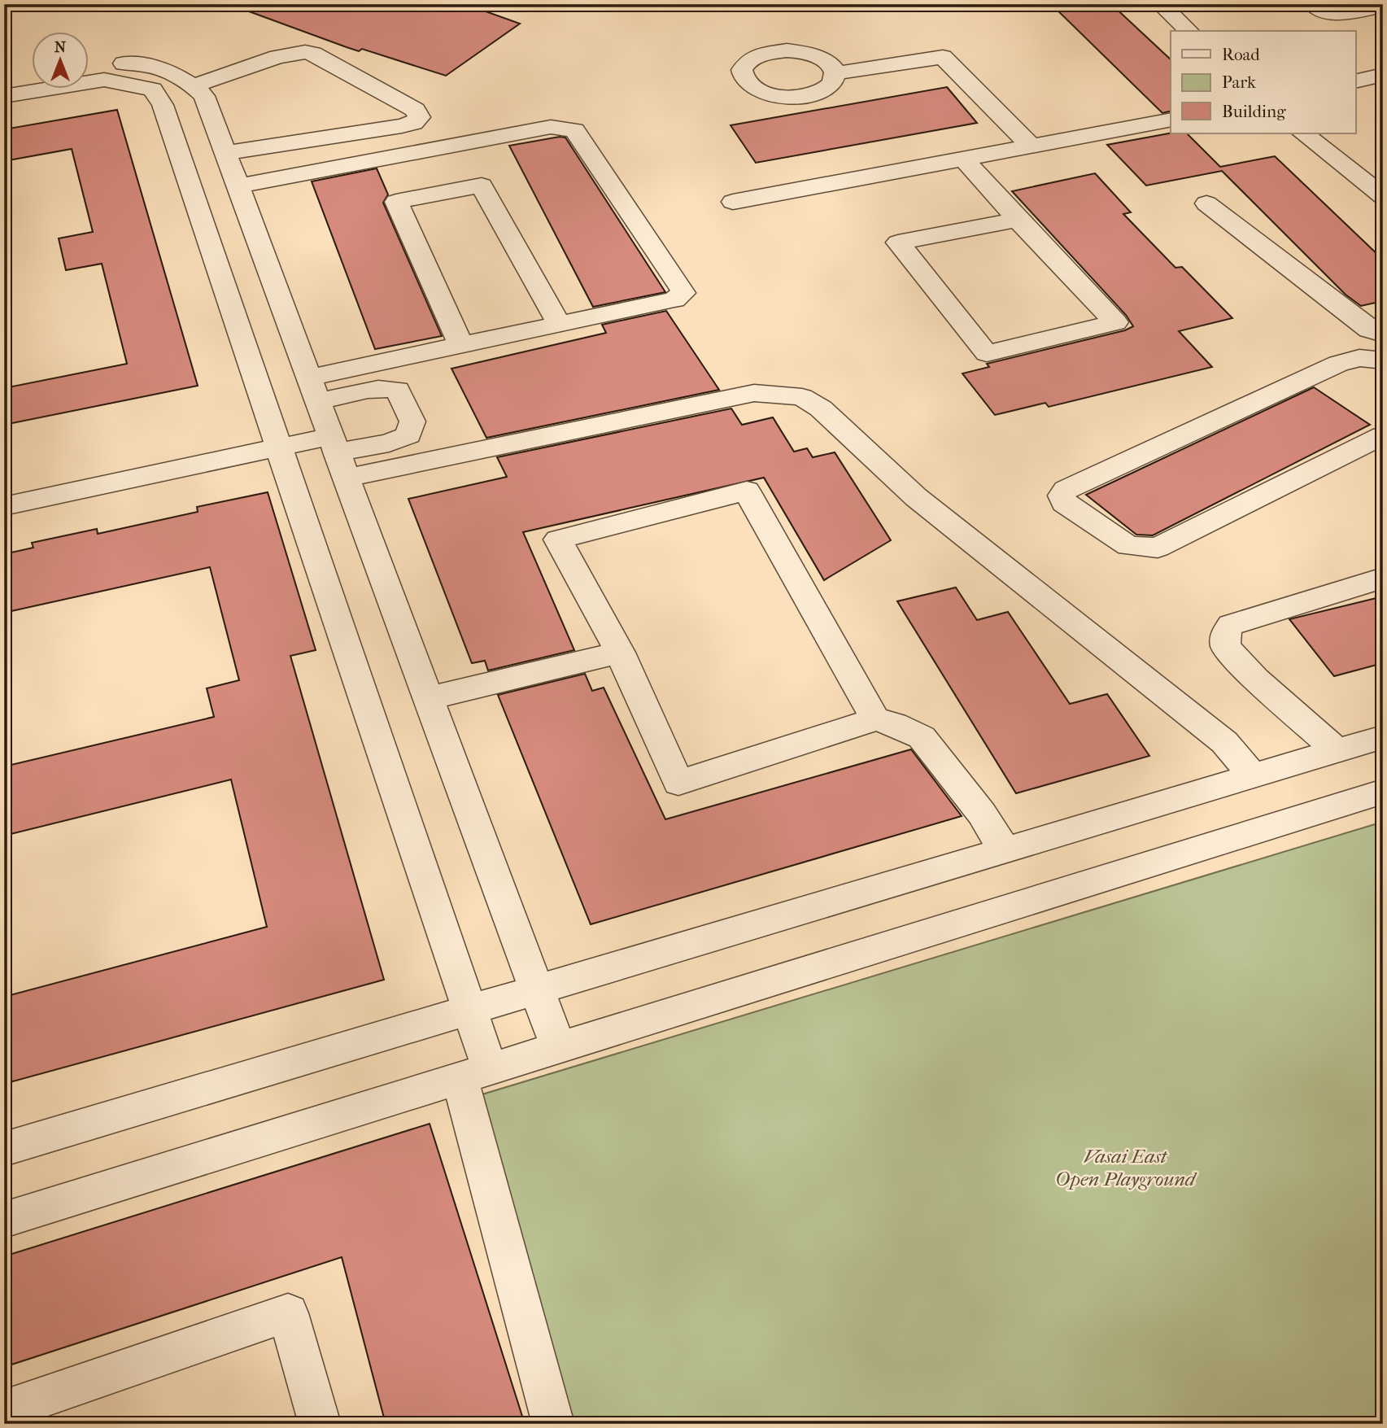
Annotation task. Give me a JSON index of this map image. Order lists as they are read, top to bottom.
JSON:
{
  "parks": ["Vasai East Open Playground"],
  "legend": ["Road", "Park", "Building"],
  "north": "top"
}
